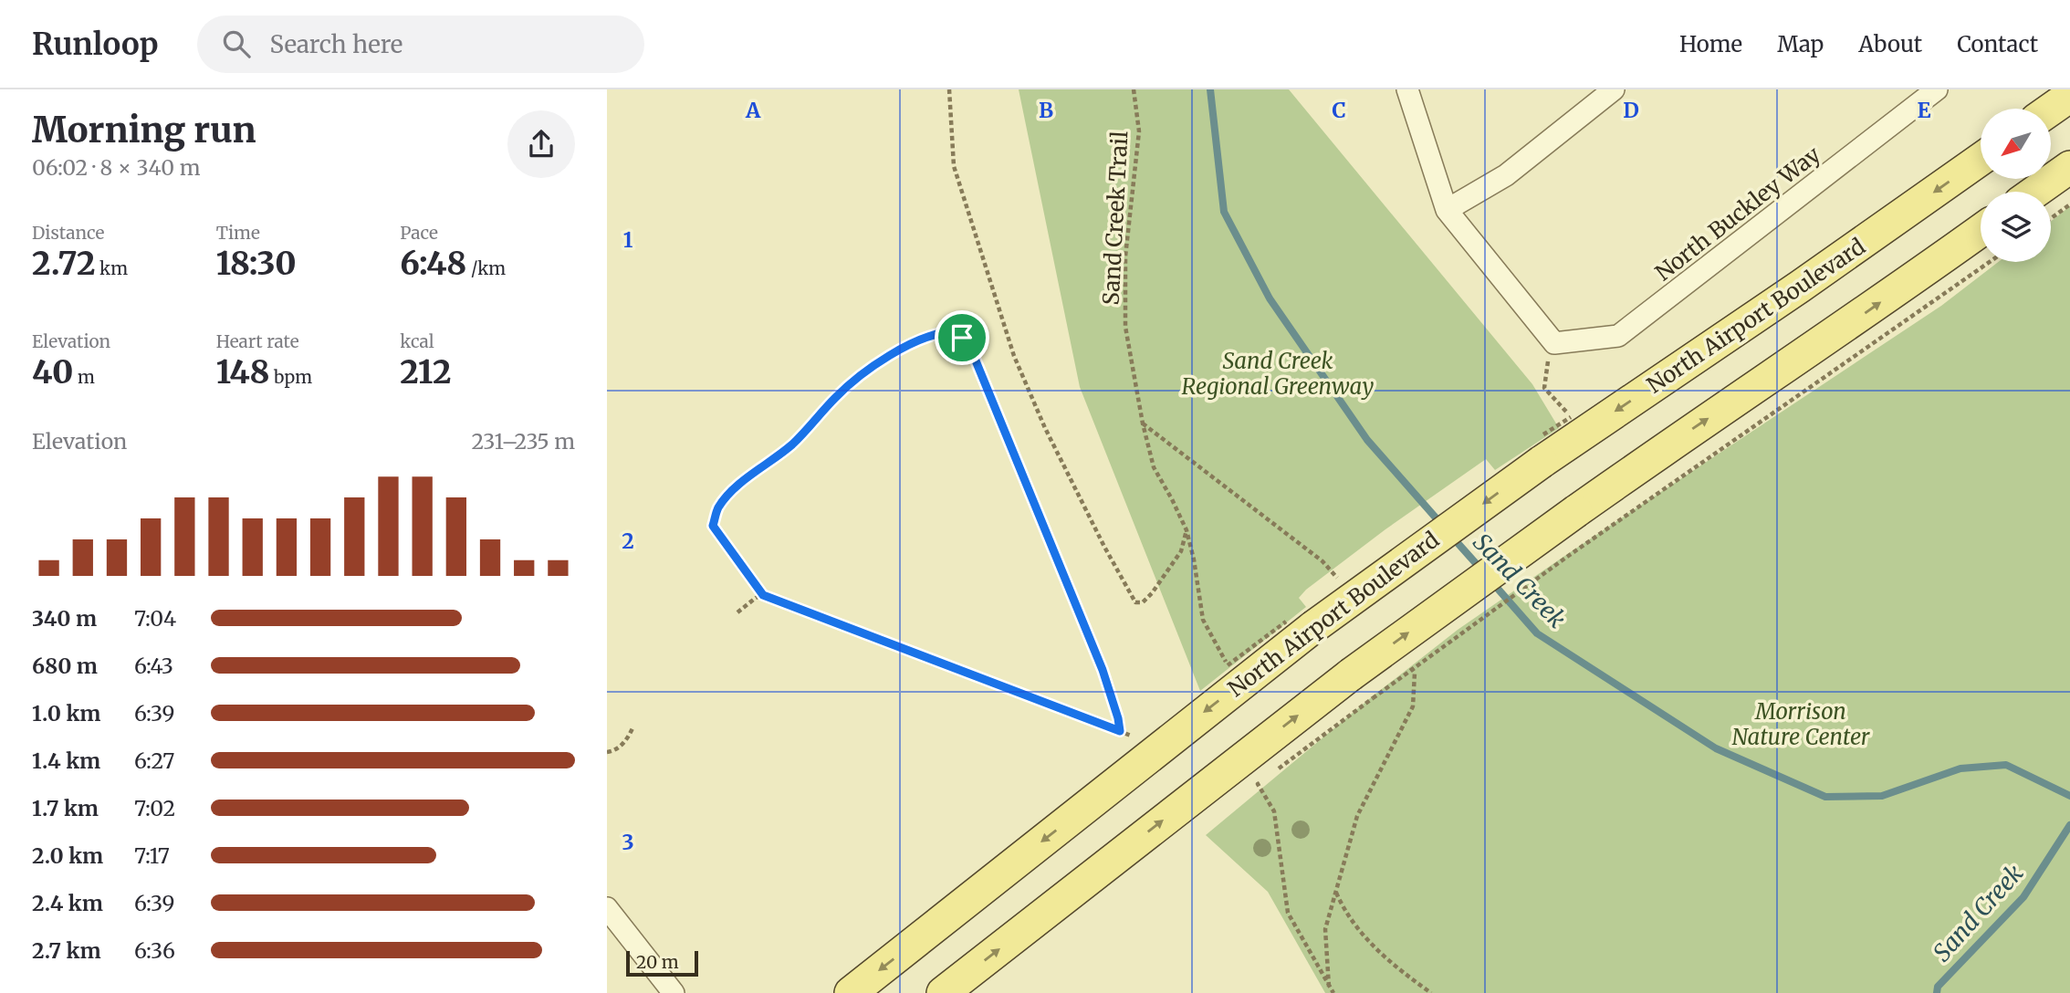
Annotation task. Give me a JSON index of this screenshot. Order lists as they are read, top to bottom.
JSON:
{
  "streets": {
    "main road": ["North Airport Boulevard"],
    "street": ["North Buckley Way"],
    "path": ["Sand Creek Trail"]
  },
  "water": ["Sand Creek"],
  "parks": ["Sand Creek Regional Greenway", "Morrison Nature Center"],
  "scale_bar": "20 m",
  "north": "bottom left",
  "page": {
    "header": "Runloop",
    "search": "Search here",
    "nav": [
      "Home",
      "Map",
      "About",
      "Contact"
    ],
    "heading": ["Morning run", "06:02 · 8 × 340 m"],
    "stats": [
      ["Distance", "2.72 km"],
      ["Time", "18:30"],
      ["Pace", "6:48 /km"],
      ["Elevation", "40 m"],
      ["Heart rate", "148 bpm"],
      ["kcal", "212"]
    ],
    "chart": ["Elevation", "231–235 m"],
    "list": [
      {
        "name": "340 m",
        "note": "7:04"
      },
      {
        "name": "680 m",
        "note": "6:43"
      },
      {
        "name": "1.0 km",
        "note": "6:39"
      },
      {
        "name": "1.4 km",
        "note": "6:27"
      },
      {
        "name": "1.7 km",
        "note": "7:02"
      },
      {
        "name": "2.0 km",
        "note": "7:17"
      },
      {
        "name": "2.4 km",
        "note": "6:39"
      },
      {
        "name": "2.7 km",
        "note": "6:36"
      }
    ],
    "scale": "20 m"
  },
  "grid": {
    "columns": [
      "A",
      "B",
      "C",
      "D",
      "E"
    ],
    "rows": ["1", "2", "3"]
  }
}
